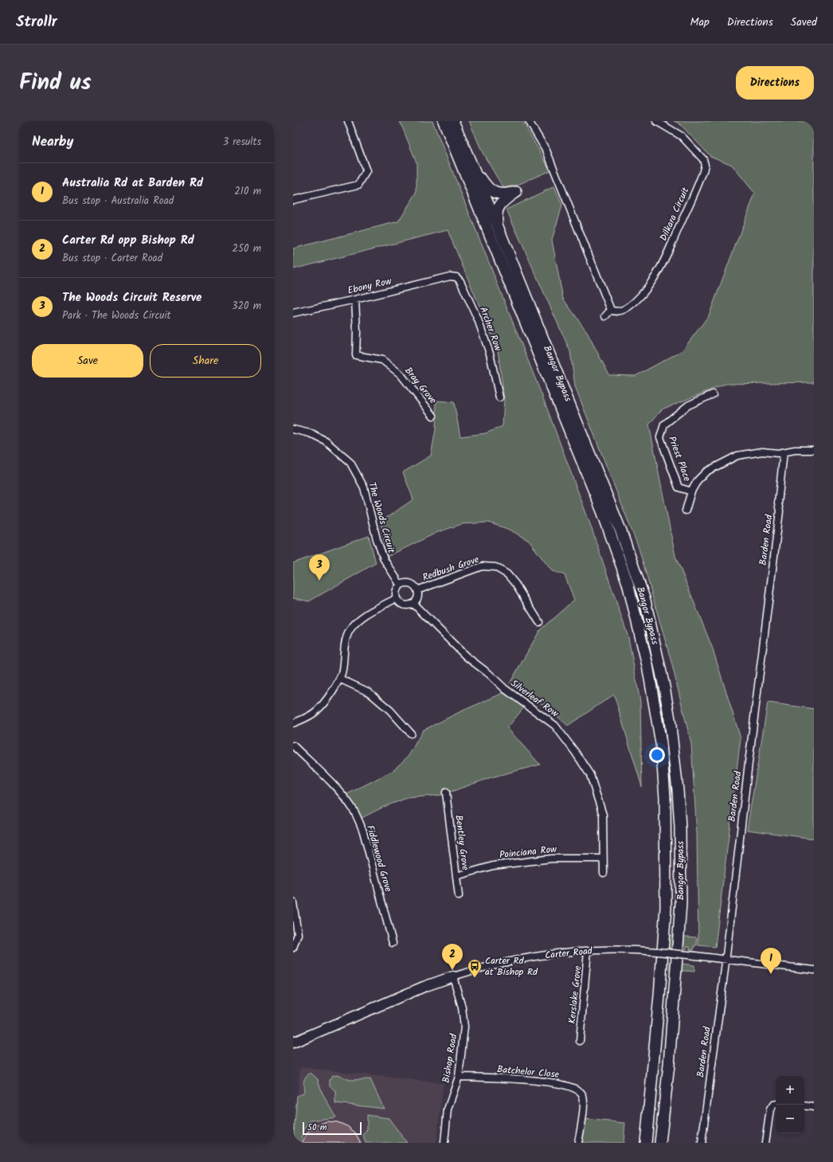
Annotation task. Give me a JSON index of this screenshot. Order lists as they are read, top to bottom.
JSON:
{
  "streets": {
    "main road": ["Bangor Bypass"],
    "street": [
      "Dilkara Circuit",
      "Ebony Row",
      "Archer Row",
      "Bray Grove",
      "Priest Place",
      "The Woods Circuit",
      "Barden Road",
      "Redbush Grove",
      "Silverleaf Row",
      "Bentley Grove",
      "Poinciana Row",
      "Fiddlewood Grove",
      "Carter Road",
      "Kerslake Grove",
      "Bishop Road",
      "Batchelor Close"
    ]
  },
  "crossings": [
    ["Ebony Row", "Archer Row"],
    ["Ebony Row", "Bray Grove"],
    ["Priest Place", "Barden Road"],
    ["The Woods Circuit", "Redbush Grove"],
    ["The Woods Circuit", "Silverleaf Row"],
    ["Barden Road", "Carter Road"],
    ["Redbush Grove", "Silverleaf Row"],
    ["Silverleaf Row", "Poinciana Row"],
    ["Bentley Grove", "Poinciana Row"],
    ["Carter Road", "Kerslake Grove"],
    ["Carter Road", "Bishop Road"],
    ["Bishop Road", "Batchelor Close"]
  ],
  "places": {
    "bus stop": ["Carter Rd at Bishop Rd"]
  },
  "scale_bar": "50 m",
  "page": {
    "header": "Strollr",
    "nav": ["Map", "Directions", "Saved"],
    "title": "Find us",
    "buttons": [
      "Directions",
      ["Save", "Share"]
    ],
    "heading": ["Nearby", "3 results"],
    "list": [
      {
        "mark": "1",
        "name": "Australia Rd at Barden Rd",
        "note": "Bus stop · Australia Road",
        "value": "210 m"
      },
      {
        "mark": "2",
        "name": "Carter Rd opp Bishop Rd",
        "note": "Bus stop · Carter Road",
        "value": "250 m"
      },
      {
        "mark": "3",
        "name": "The Woods Circuit Reserve",
        "note": "Park · The Woods Circuit",
        "value": "320 m"
      }
    ],
    "pins": ["3", "2", "1"],
    "map_buttons": ["+", "−"],
    "scale": "50 m"
  }
}
